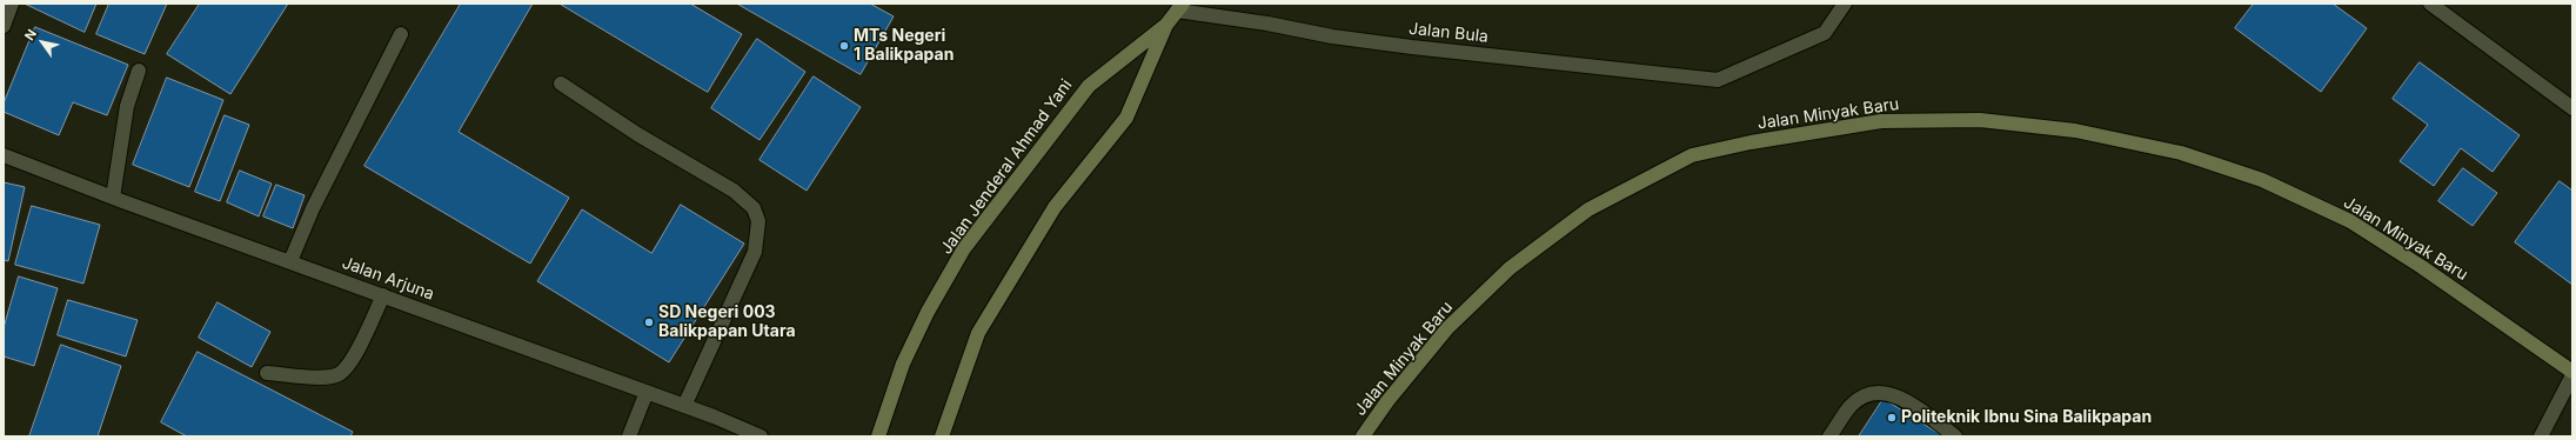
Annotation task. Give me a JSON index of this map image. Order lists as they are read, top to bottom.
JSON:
{
  "streets": {
    "main road": ["Jalan Minyak Baru", "Jalan Jenderal Ahmad Yani"],
    "street": ["Jalan Bula", "Jalan Arjuna"]
  },
  "crossings": [
    ["Jalan Bula", "Jalan Jenderal Ahmad Yani"]
  ],
  "places": ["MTs Negeri 1 Balikpapan", "SD Negeri 003 Balikpapan Utara", "Politeknik Ibnu Sina Balikpapan"],
  "north": "top left"
}
